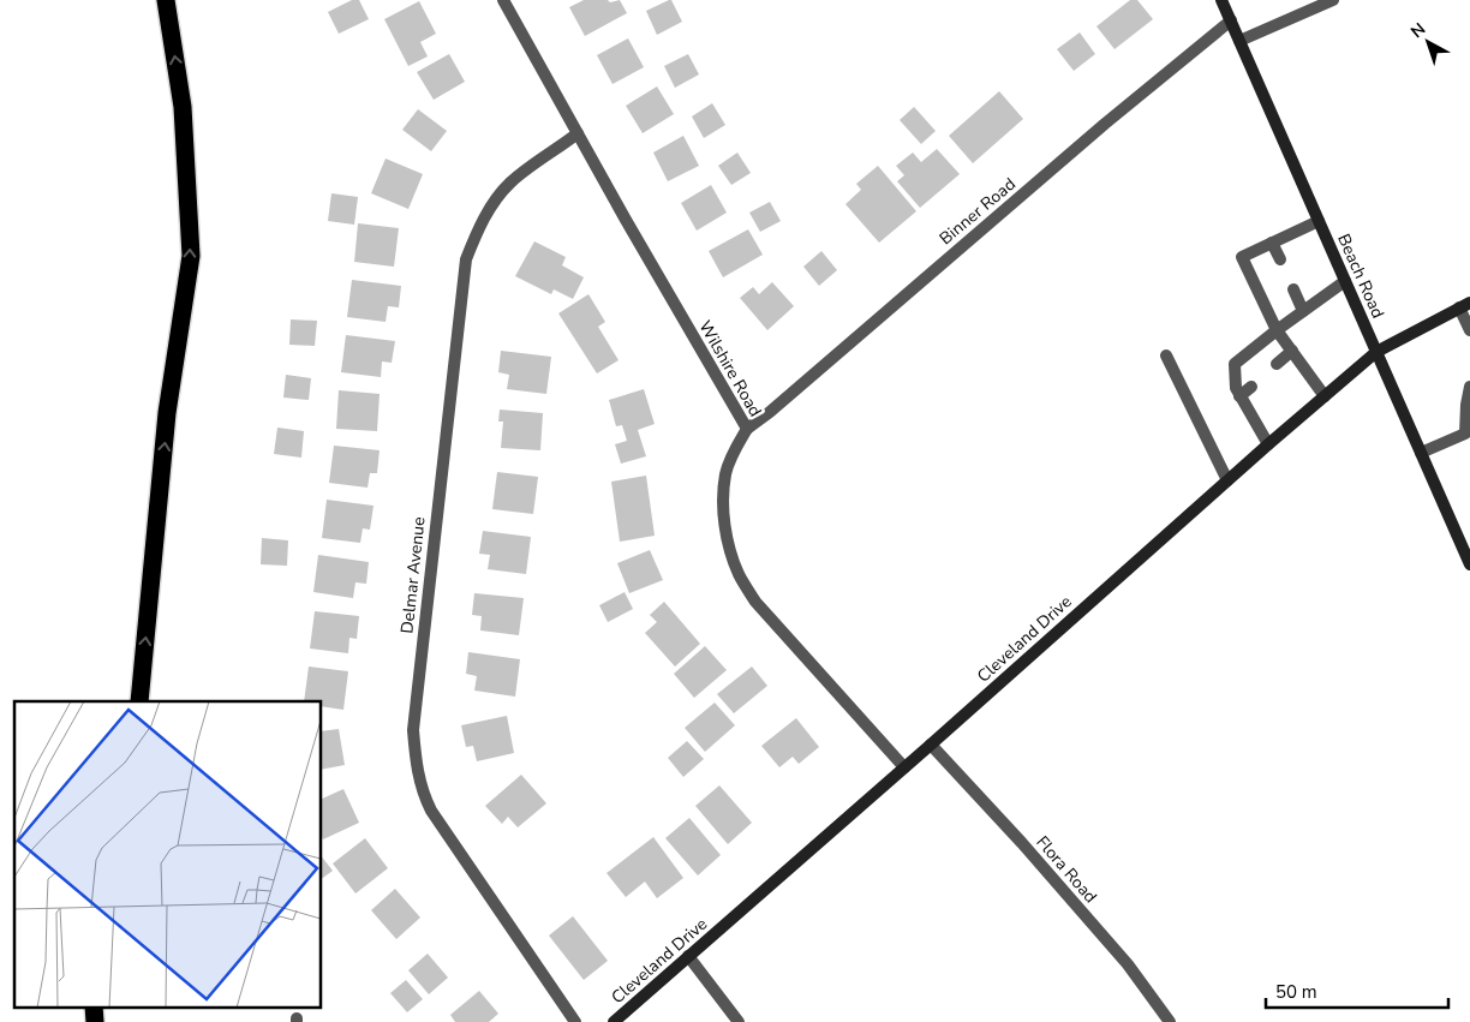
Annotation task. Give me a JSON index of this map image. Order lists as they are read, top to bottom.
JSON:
{
  "streets": {
    "street": [
      "Binner Road",
      "Beach Road",
      "Wilshire Road",
      "Delmar Avenue",
      "Cleveland Drive",
      "Flora Road"
    ]
  },
  "crossings": [
    ["Binner Road", "Beach Road"],
    ["Binner Road", "Wilshire Road"],
    ["Beach Road", "Cleveland Drive"],
    ["Wilshire Road", "Delmar Avenue"],
    ["Wilshire Road", "Cleveland Drive"],
    ["Cleveland Drive", "Flora Road"]
  ],
  "scale_bar": "50 m",
  "north": "top left"
}
